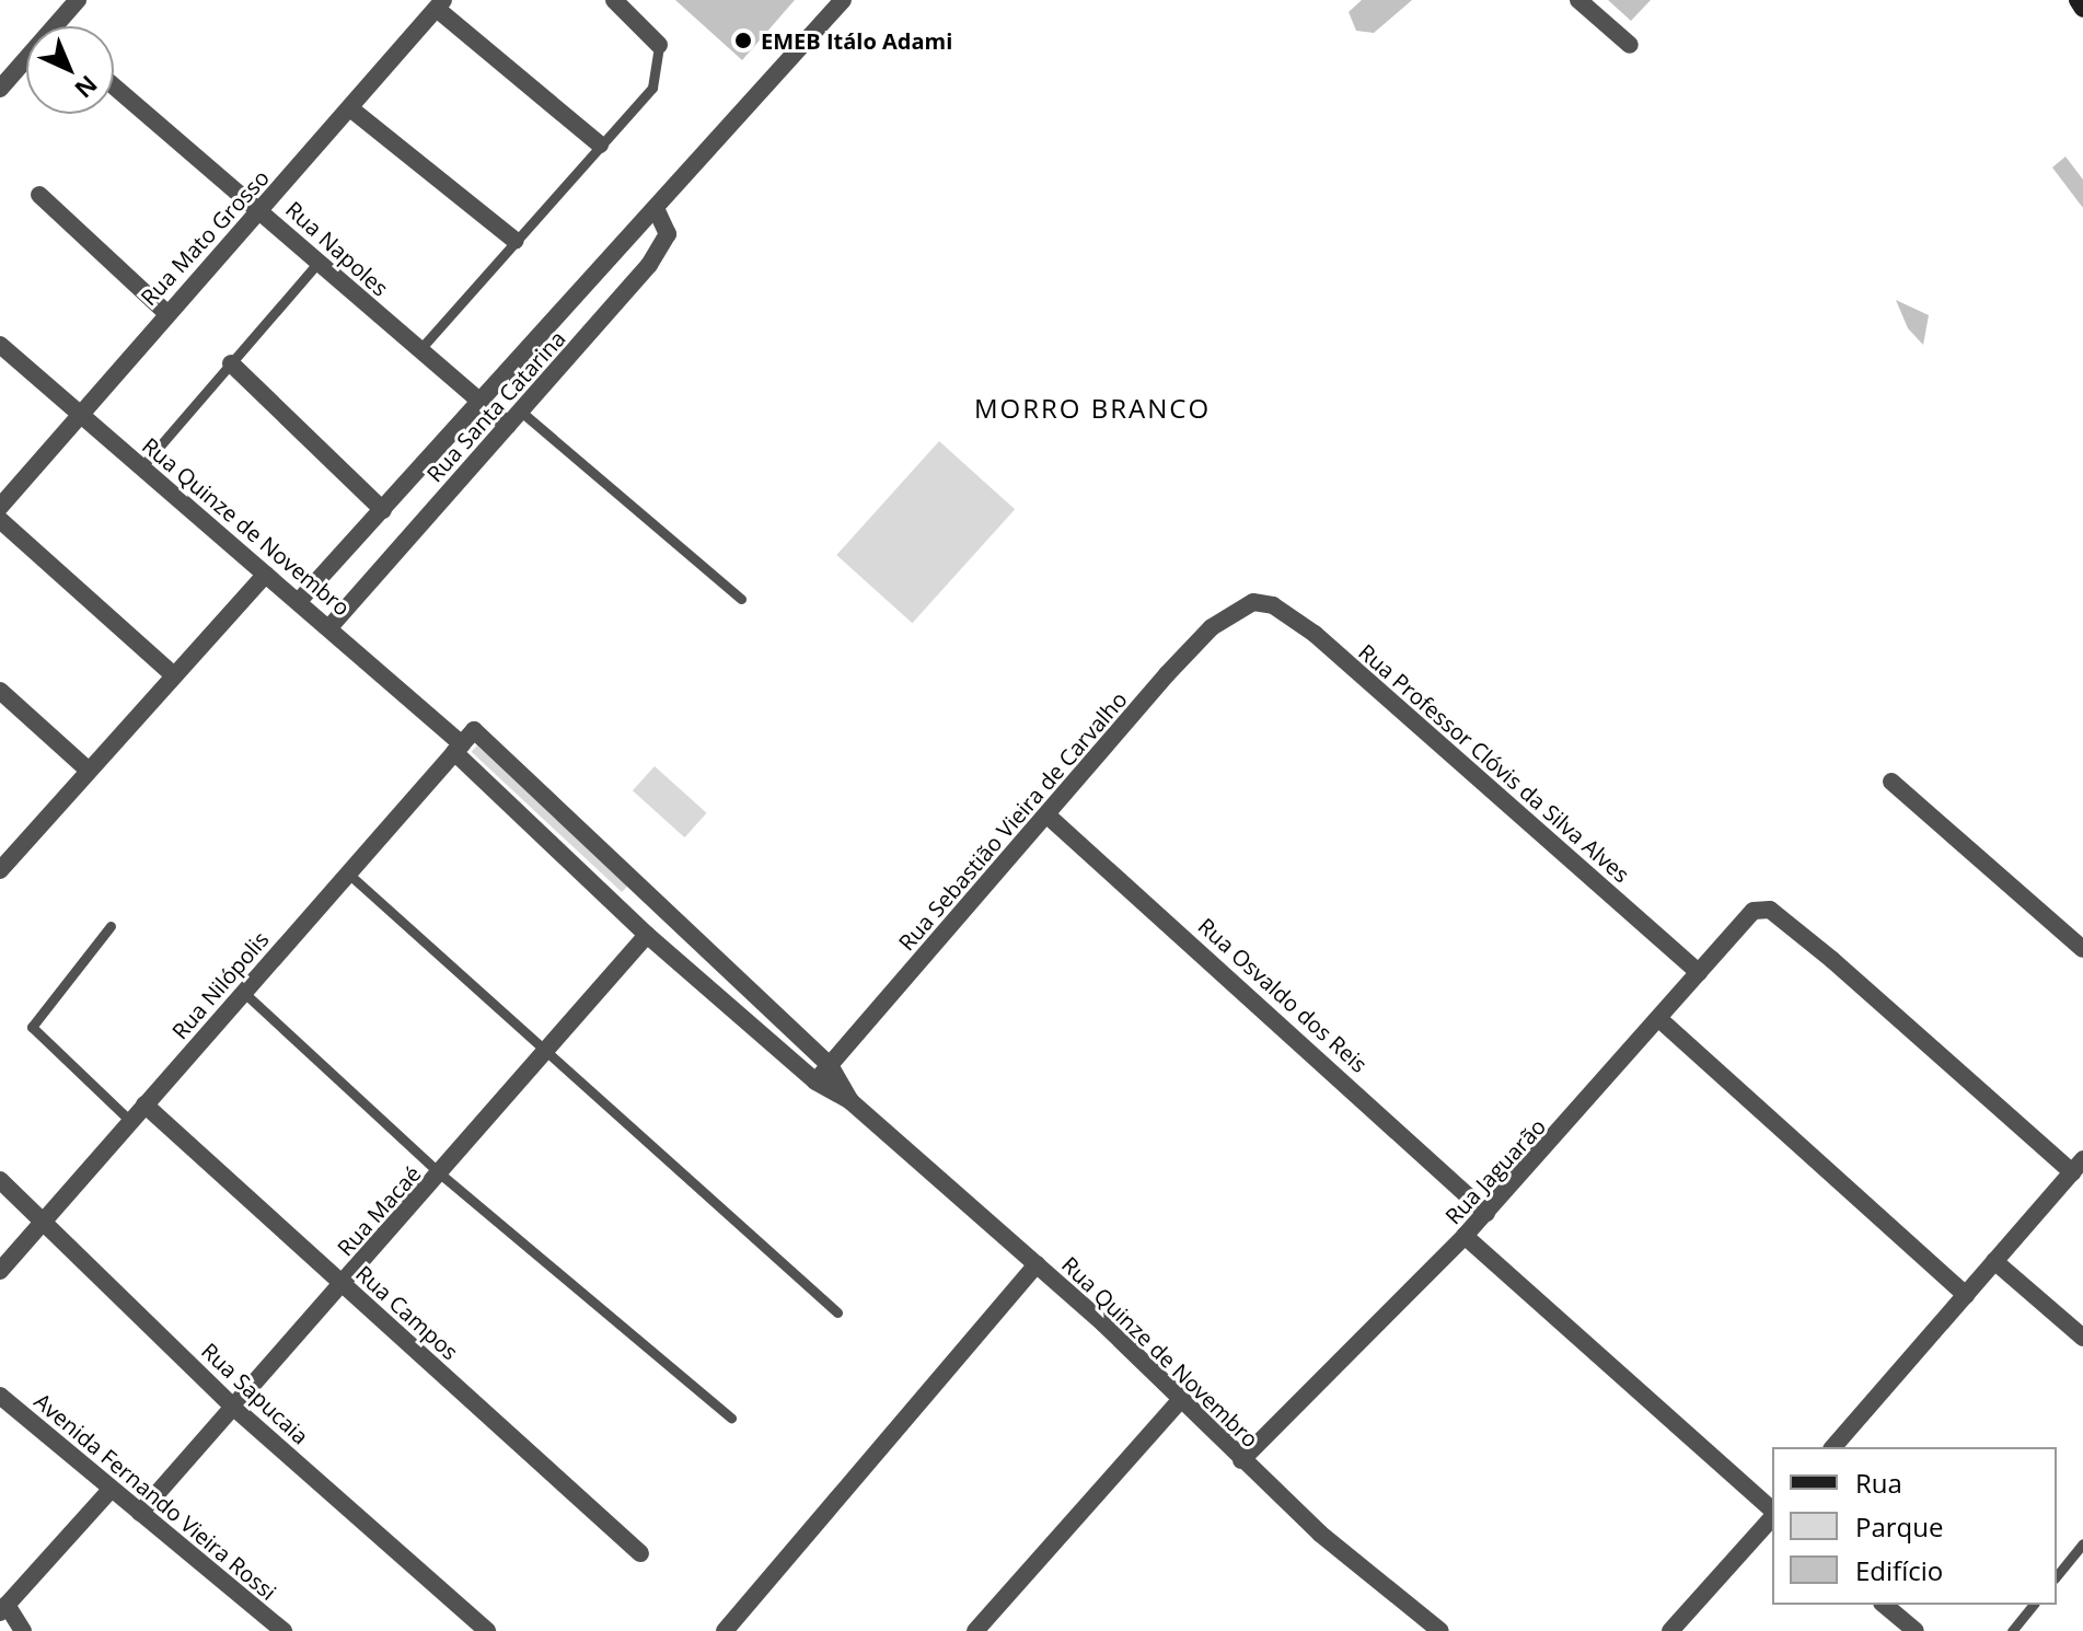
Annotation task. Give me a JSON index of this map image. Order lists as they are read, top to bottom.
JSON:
{
  "streets": {
    "street": [
      "Rua Mato Grosso",
      "Rua Napoles",
      "Rua Santa Catarina",
      "Rua Quinze de Novembro",
      "Rua Professor Clóvis da Silva Alves",
      "Rua Sebastião Vieira de Carvalho",
      "Rua Nilópolis",
      "Rua Osvaldo dos Reis",
      "Rua Jaguarão",
      "Rua Macaé",
      "Rua Campos",
      "Rua Sapucaia",
      "Avenida Fernando Vieira Rossi"
    ]
  },
  "crossings": [
    ["Rua Mato Grosso", "Rua Napoles"],
    ["Rua Mato Grosso", "Rua Quinze de Novembro"],
    ["Rua Napoles", "Rua Santa Catarina"],
    ["Rua Santa Catarina", "Rua Quinze de Novembro"],
    ["Rua Quinze de Novembro", "Rua Sebastião Vieira de Carvalho"],
    ["Rua Quinze de Novembro", "Rua Nilópolis"],
    ["Rua Quinze de Novembro", "Rua Jaguarão"],
    ["Rua Quinze de Novembro", "Rua Macaé"],
    ["Rua Professor Clóvis da Silva Alves", "Rua Sebastião Vieira de Carvalho"],
    ["Rua Professor Clóvis da Silva Alves", "Rua Jaguarão"],
    ["Rua Sebastião Vieira de Carvalho", "Rua Osvaldo dos Reis"],
    ["Rua Nilópolis", "Rua Campos"],
    ["Rua Nilópolis", "Rua Sapucaia"],
    ["Rua Osvaldo dos Reis", "Rua Jaguarão"],
    ["Rua Macaé", "Rua Campos"],
    ["Rua Macaé", "Rua Sapucaia"],
    ["Rua Macaé", "Avenida Fernando Vieira Rossi"]
  ],
  "districts": ["MORRO BRANCO"],
  "places": ["EMEB Itálo Adami"],
  "legend": ["Rua", "Parque", "Edifício"],
  "north": "bottom right"
}
